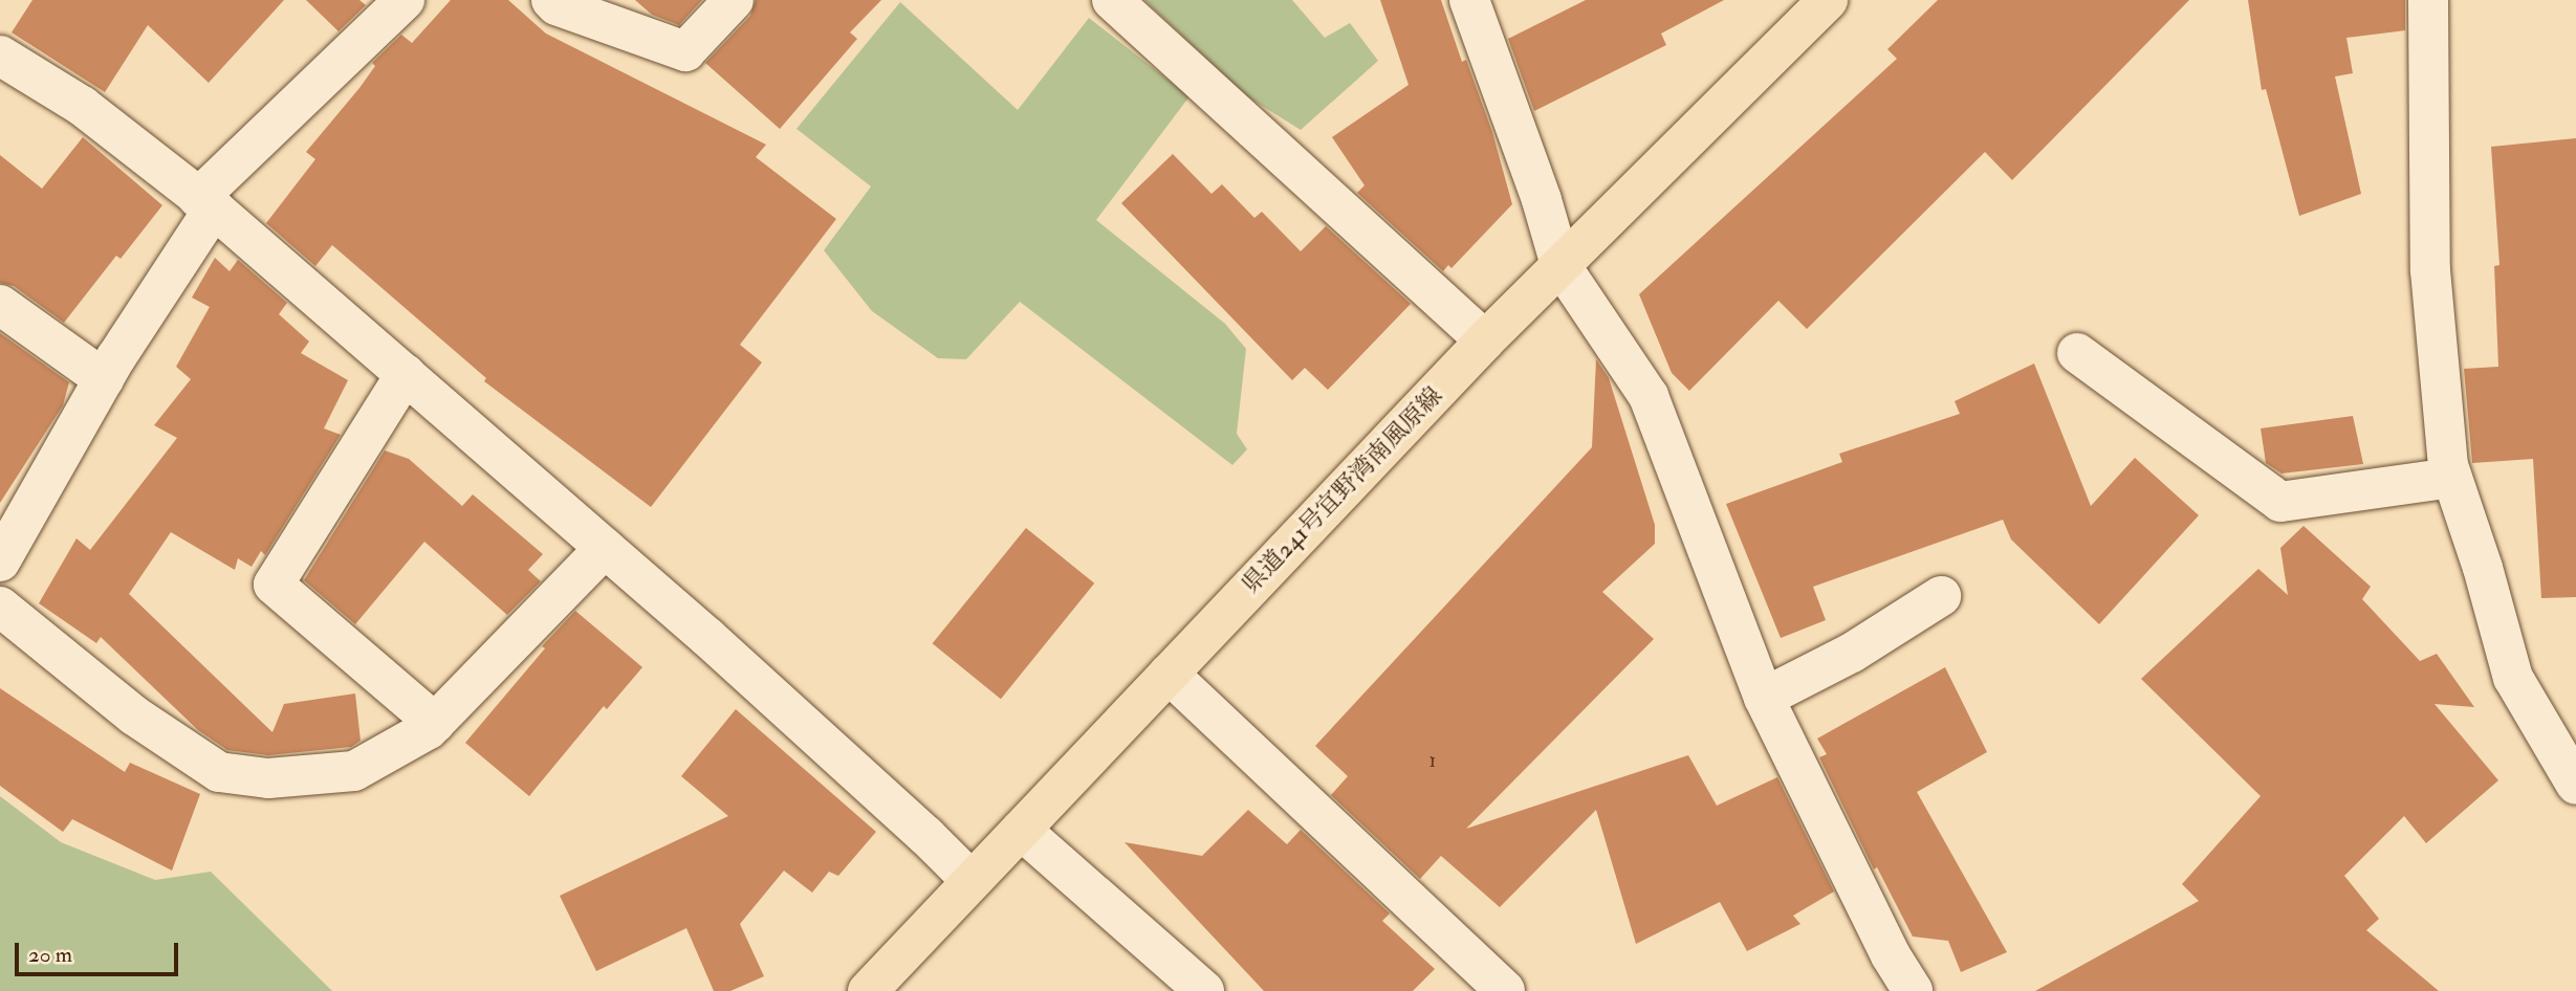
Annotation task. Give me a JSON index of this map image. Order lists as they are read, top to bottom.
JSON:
{
  "streets": {
    "main road": ["県道241号宜野湾南風原線"]
  },
  "house_numbers": ["1"],
  "scale_bar": "20 m"
}
